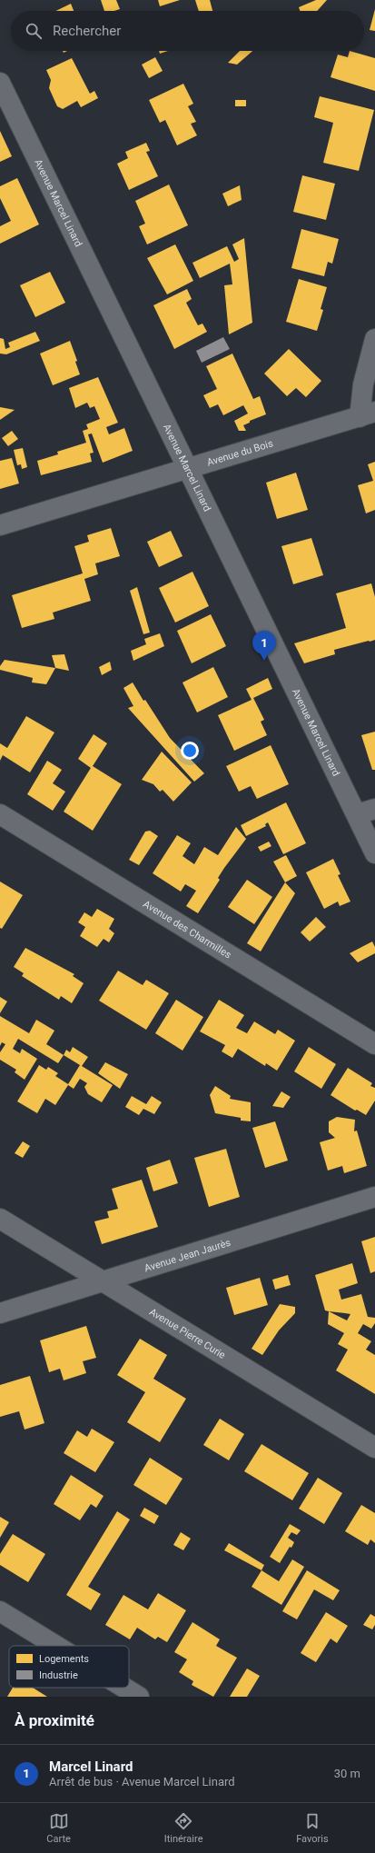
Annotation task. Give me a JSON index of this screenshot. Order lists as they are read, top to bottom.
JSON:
{
  "streets": {
    "street": [
      "Avenue Marcel Linard",
      "Avenue du Bois",
      "Avenue des Charmilles",
      "Avenue Jean Jaurès",
      "Avenue Pierre Curie"
    ]
  },
  "crossings": [
    ["Avenue Marcel Linard", "Avenue du Bois"],
    ["Avenue Jean Jaurès", "Avenue Pierre Curie"]
  ],
  "legend": ["Logements", "Industrie"],
  "page": {
    "search": "Rechercher",
    "pins": "1",
    "heading": "À proximité",
    "list": [
      {
        "mark": "1",
        "name": "Marcel Linard",
        "note": "Arrêt de bus · Avenue Marcel Linard",
        "value": "30 m"
      }
    ],
    "nav": ["Carte", "Itinéraire", "Favoris"]
  }
}
